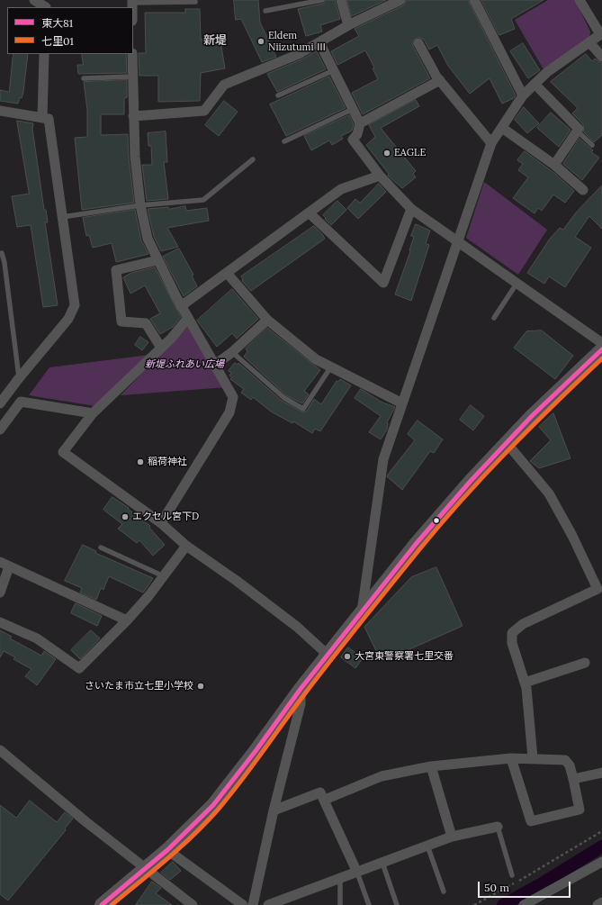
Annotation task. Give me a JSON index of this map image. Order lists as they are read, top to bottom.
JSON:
{
  "districts": ["新堤"],
  "parks": ["新堤ふれあい広場"],
  "places": [
    "Eldem Niizutumi Ⅲ",
    "EAGLE",
    "稲荷神社",
    "エクセル宮下D",
    "大宮東警察署七里交番",
    "さいたま市立七里小学校"
  ],
  "lines": ["transit line 東大81", "transit line 七里01"],
  "legend": ["東大81", "七里01"],
  "scale_bar": "50 m"
}
